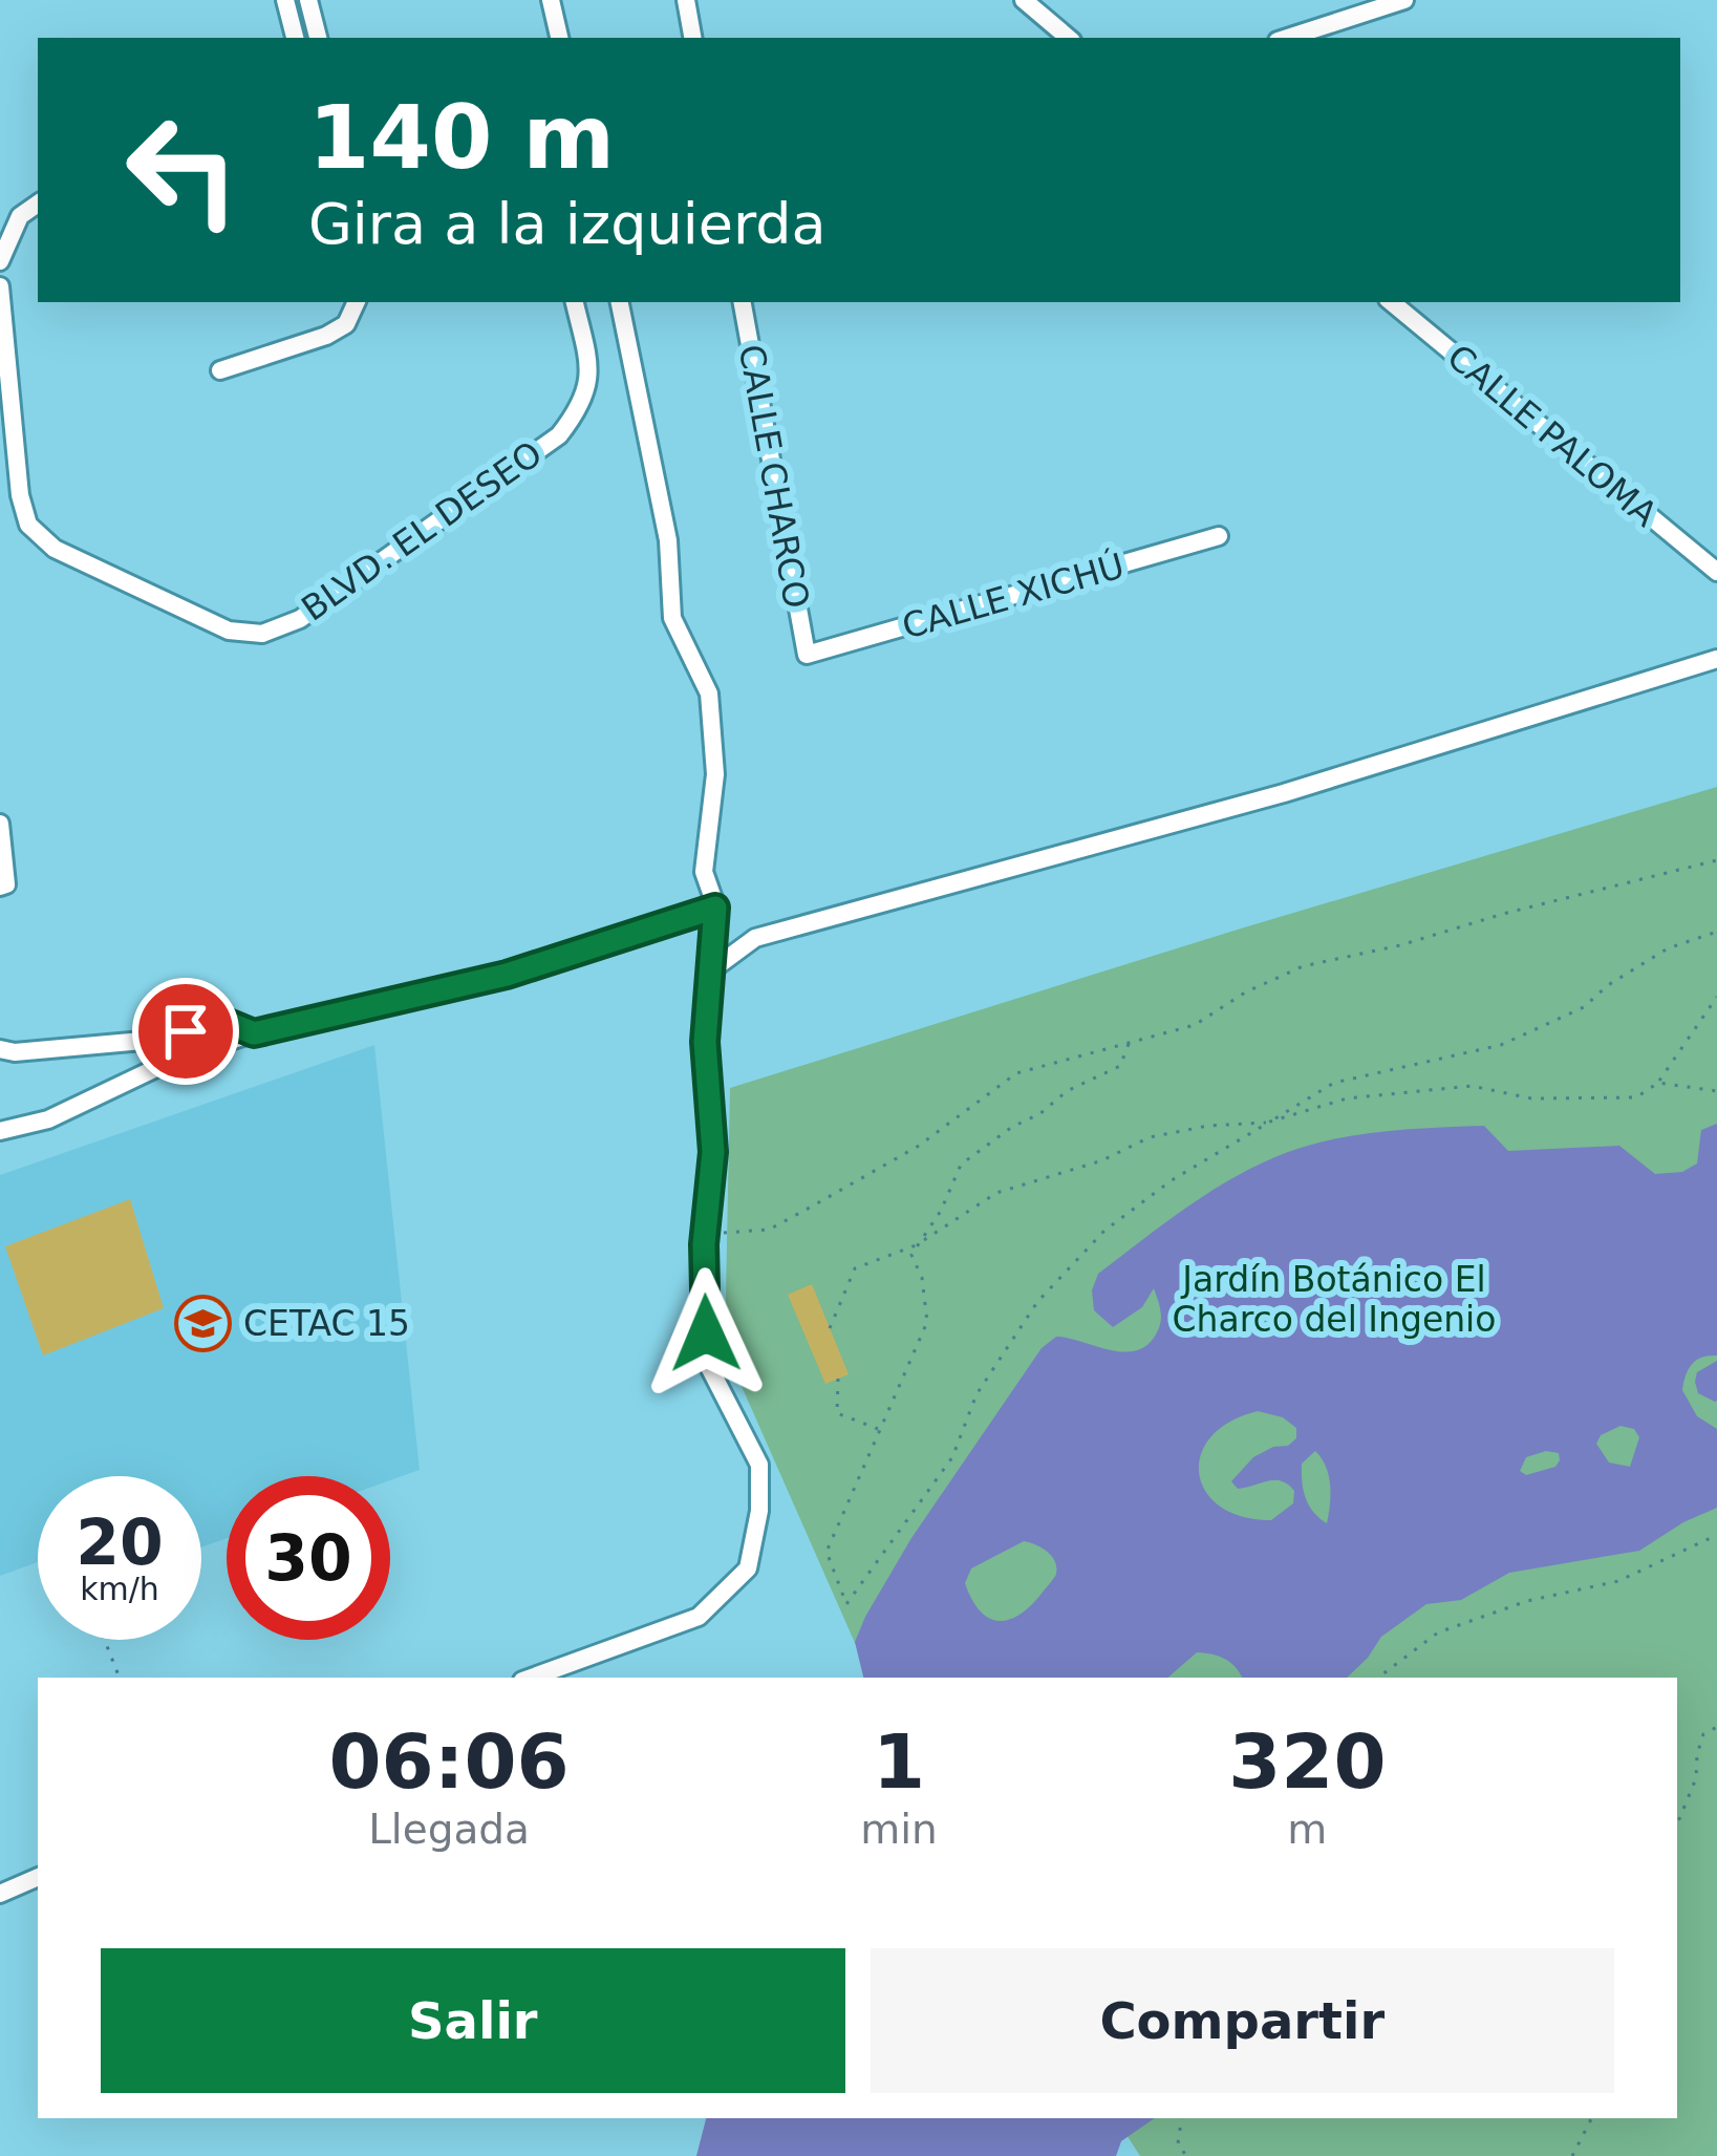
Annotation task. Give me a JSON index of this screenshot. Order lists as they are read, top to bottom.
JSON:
{
  "streets": {
    "street": [
      "CALLE PALOMA",
      "CALLE CHARCO",
      "BLVD. EL DESEO",
      "CALLE XICHÚ"
    ]
  },
  "crossings": [
    ["CALLE CHARCO", "CALLE XICHÚ"]
  ],
  "parks": ["Jardín Botánico El Charco del Ingenio"],
  "places": {
    "school or university": ["CETAC 15"]
  },
  "page": {
    "turn": ["140 m", "Gira a la izquierda"],
    "speed": "20 km/h",
    "limit": "30",
    "eta": [
      "06:06",
      "Llegada",
      "1",
      "min",
      "320",
      "m"
    ],
    "buttons": ["Salir", "Compartir"]
  }
}
